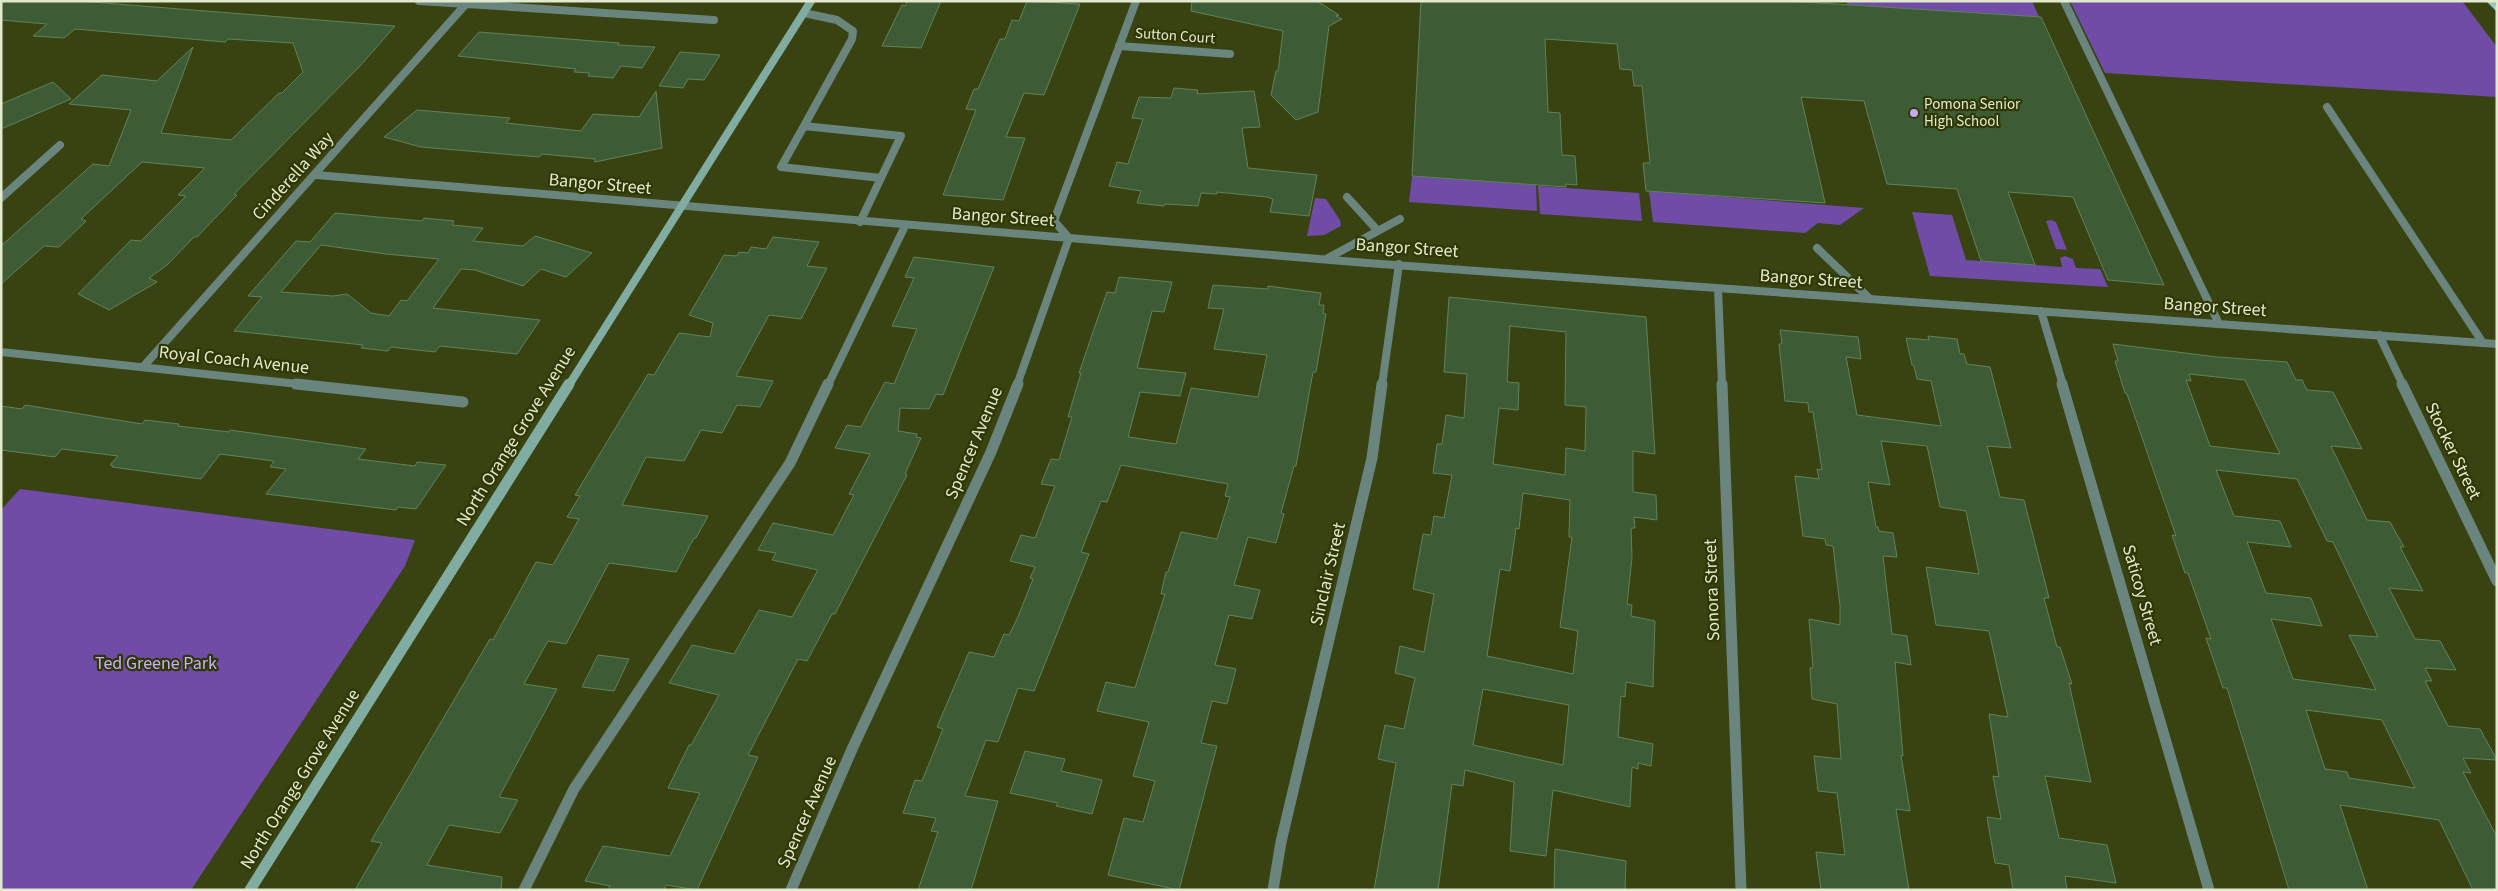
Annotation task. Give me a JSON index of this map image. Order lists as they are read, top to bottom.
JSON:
{
  "streets": {
    "main road": ["North Orange Grove Avenue"],
    "street": [
      "Sutton Court",
      "Cinderella Way",
      "Bangor Street",
      "Royal Coach Avenue",
      "Spencer Avenue",
      "Stocker Street",
      "Sinclair Street",
      "Sonora Street",
      "Saticoy Street"
    ]
  },
  "crossings": [
    ["Cinderella Way", "Bangor Street"],
    ["Cinderella Way", "Royal Coach Avenue"],
    ["Bangor Street", "North Orange Grove Avenue"],
    ["Bangor Street", "Spencer Avenue"],
    ["Bangor Street", "Stocker Street"],
    ["Bangor Street", "Sinclair Street"],
    ["Bangor Street", "Sonora Street"],
    ["Bangor Street", "Saticoy Street"]
  ],
  "parks": ["Ted Greene Park"],
  "places": ["Pomona Senior High School"]
}
